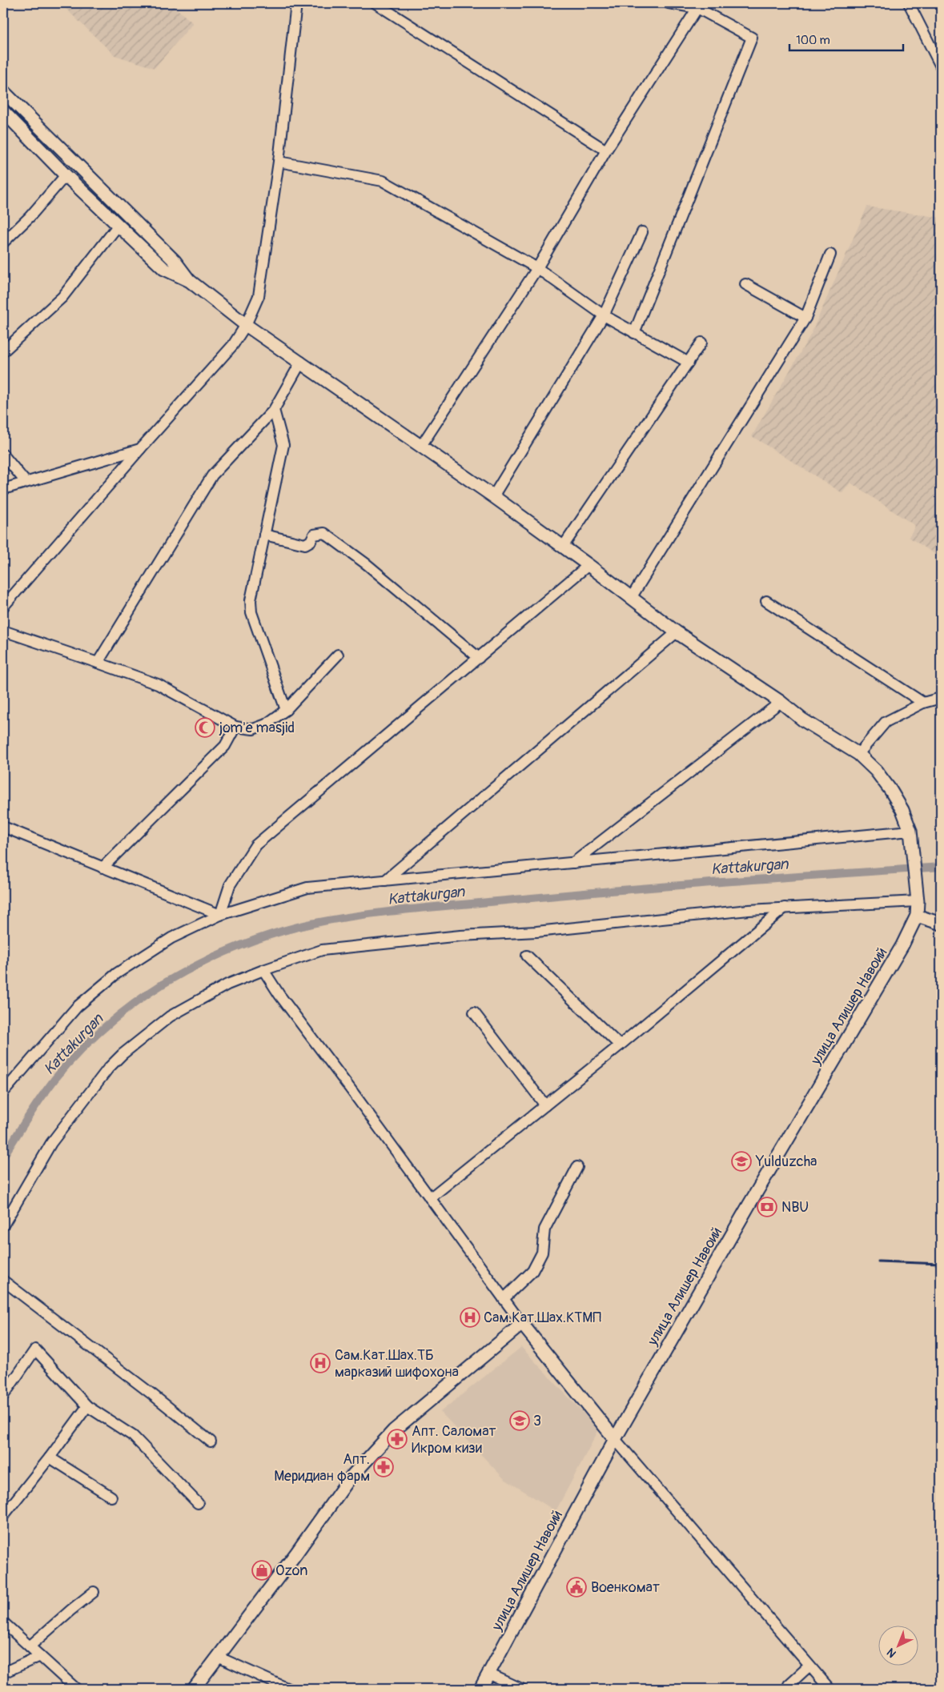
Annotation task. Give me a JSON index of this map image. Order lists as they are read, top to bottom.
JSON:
{
  "streets": {
    "main road": ["улица Алишер Навоий"]
  },
  "water": ["Kattakurgan"],
  "places": {
    "mosque": ["jom'e masjid"],
    "school or university": ["Yulduzcha", "3"],
    "bank": ["NBU"],
    "hospital": ["Сам.Кат.Шах.КТМП", "Сам.Кат.Шах.ТБ марказий шифохона"],
    "pharmacy": ["Апт. Саломат Икром кизи", "Апт. Меридиан фарм"],
    "shop": ["Ozon"],
    "public building": ["Военкомат"]
  },
  "scale_bar": "100 m",
  "north": "bottom left"
}
